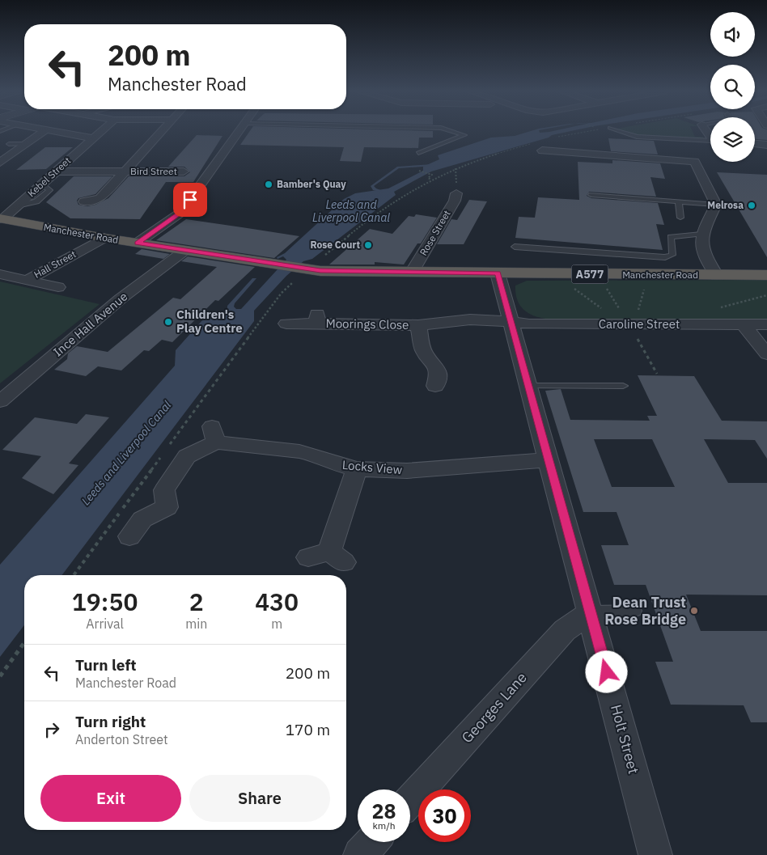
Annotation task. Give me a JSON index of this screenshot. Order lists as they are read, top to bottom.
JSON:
{
  "streets": {
    "highway": ["Manchester Road", "A577"],
    "street": [
      "Bird Street",
      "Kebel Street",
      "Rose Street",
      "Hall Street",
      "Ince Hall Avenue",
      "Moorings Close",
      "Caroline Street",
      "Locks View",
      "Georges Lane",
      "Holt Street"
    ]
  },
  "crossings": [
    ["Bird Street", "Kebel Street"],
    ["Kebel Street", "Manchester Road"],
    ["Rose Street", "Manchester Road"],
    ["Manchester Road", "Hall Street"],
    ["Manchester Road", "Ince Hall Avenue"],
    ["Manchester Road", "Holt Street"],
    ["Moorings Close", "Caroline Street"],
    ["Moorings Close", "Holt Street"],
    ["Caroline Street", "Holt Street"],
    ["Locks View", "Holt Street"],
    ["Georges Lane", "Holt Street"]
  ],
  "water": ["Leeds and Liverpool Canal"],
  "places": [
    "Bamber's Quay",
    "Melrosa",
    "Rose Court",
    "Children's Play Centre",
    "Dean Trust Rose Bridge"
  ],
  "page": {
    "turn": ["200 m", "Manchester Road"],
    "eta": [
      "19:50",
      "Arrival",
      "2",
      "min",
      "430",
      "m"
    ],
    "list": [
      {
        "name": "Turn left",
        "note": "Manchester Road",
        "value": "200 m"
      },
      {
        "name": "Turn right",
        "note": "Anderton Street",
        "value": "170 m"
      }
    ],
    "buttons": ["Exit", "Share"],
    "speed": "28 km/h",
    "limit": "30"
  }
}
